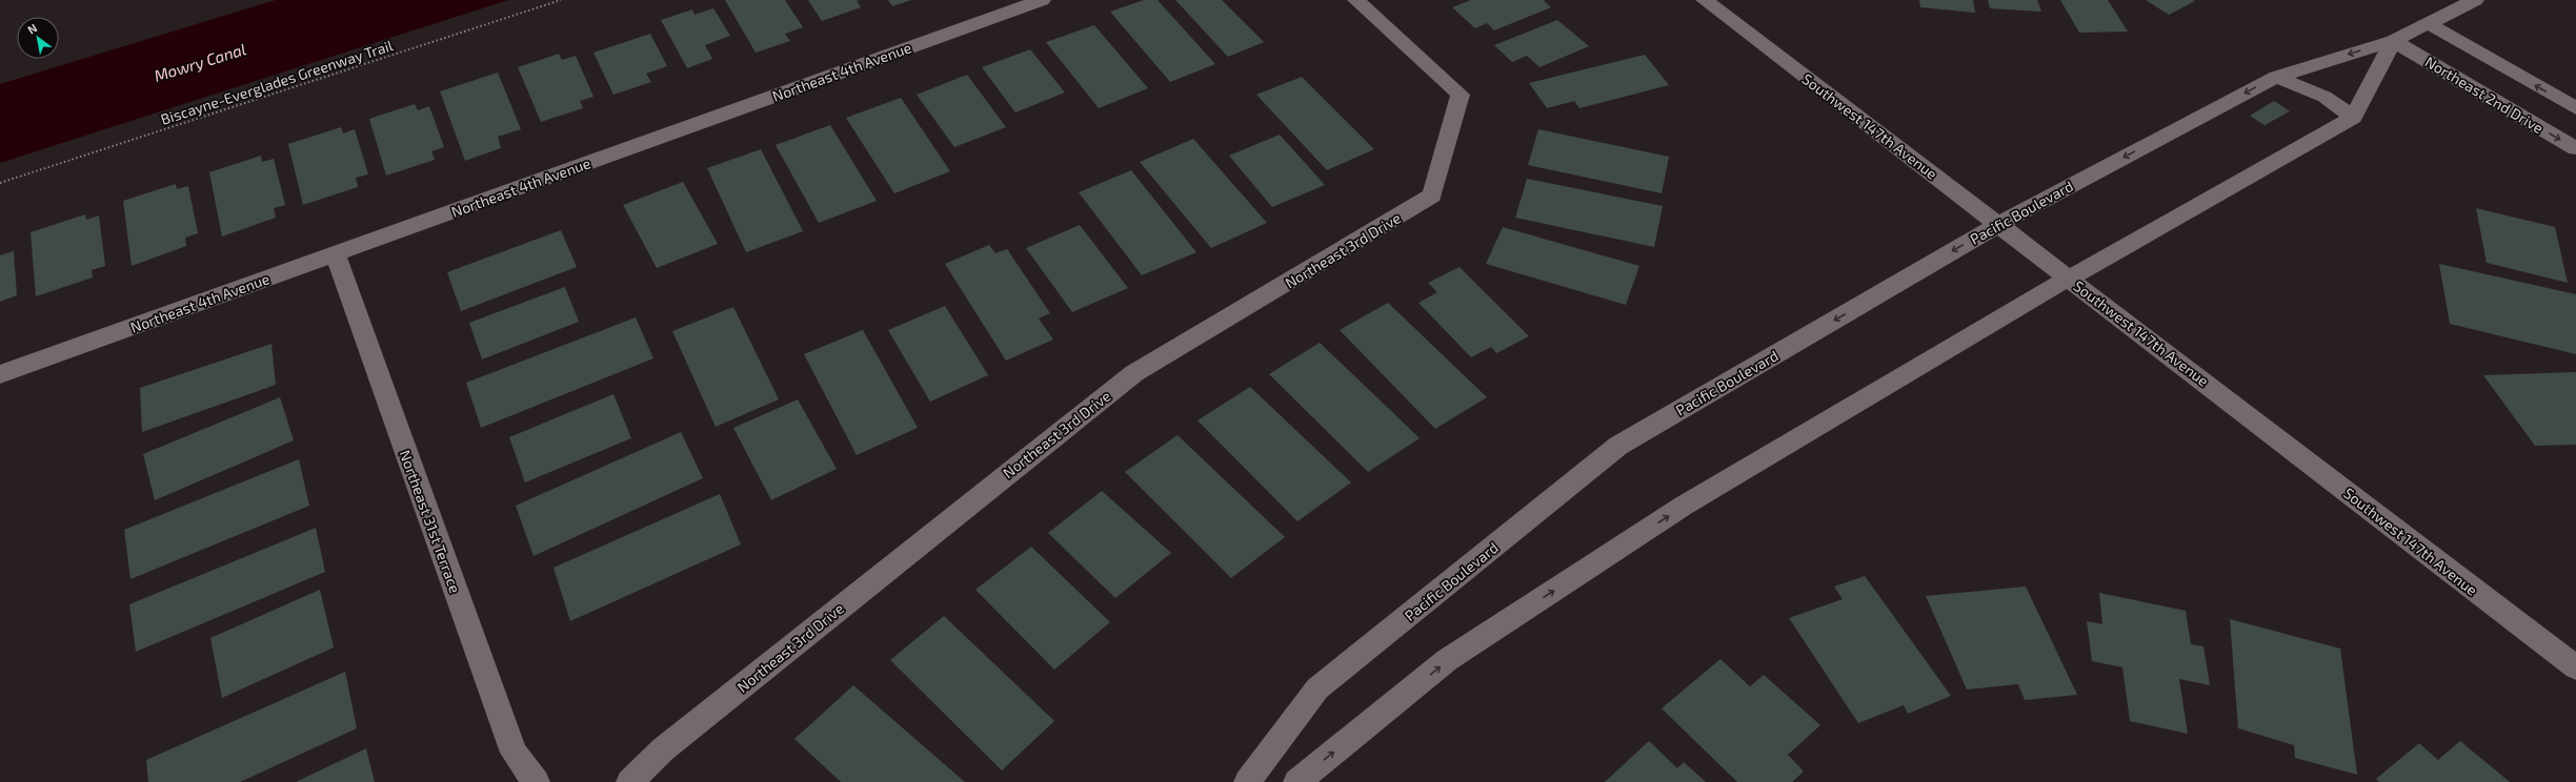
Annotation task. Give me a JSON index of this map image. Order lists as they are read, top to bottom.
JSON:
{
  "streets": {
    "street": [
      "Northeast 4th Avenue",
      "Northeast 2nd Drive",
      "Southwest 147th Avenue",
      "Pacific Boulevard",
      "Northeast 3rd Drive",
      "Northeast 31st Terrace"
    ],
    "path": ["Biscayne-Everglades Greenway Trail"]
  },
  "crossings": [
    ["Northeast 4th Avenue", "Northeast 31st Terrace"],
    ["Northeast 2nd Drive", "Pacific Boulevard"],
    ["Southwest 147th Avenue", "Pacific Boulevard"]
  ],
  "water": ["Mowry Canal"],
  "north": "top left"
}
